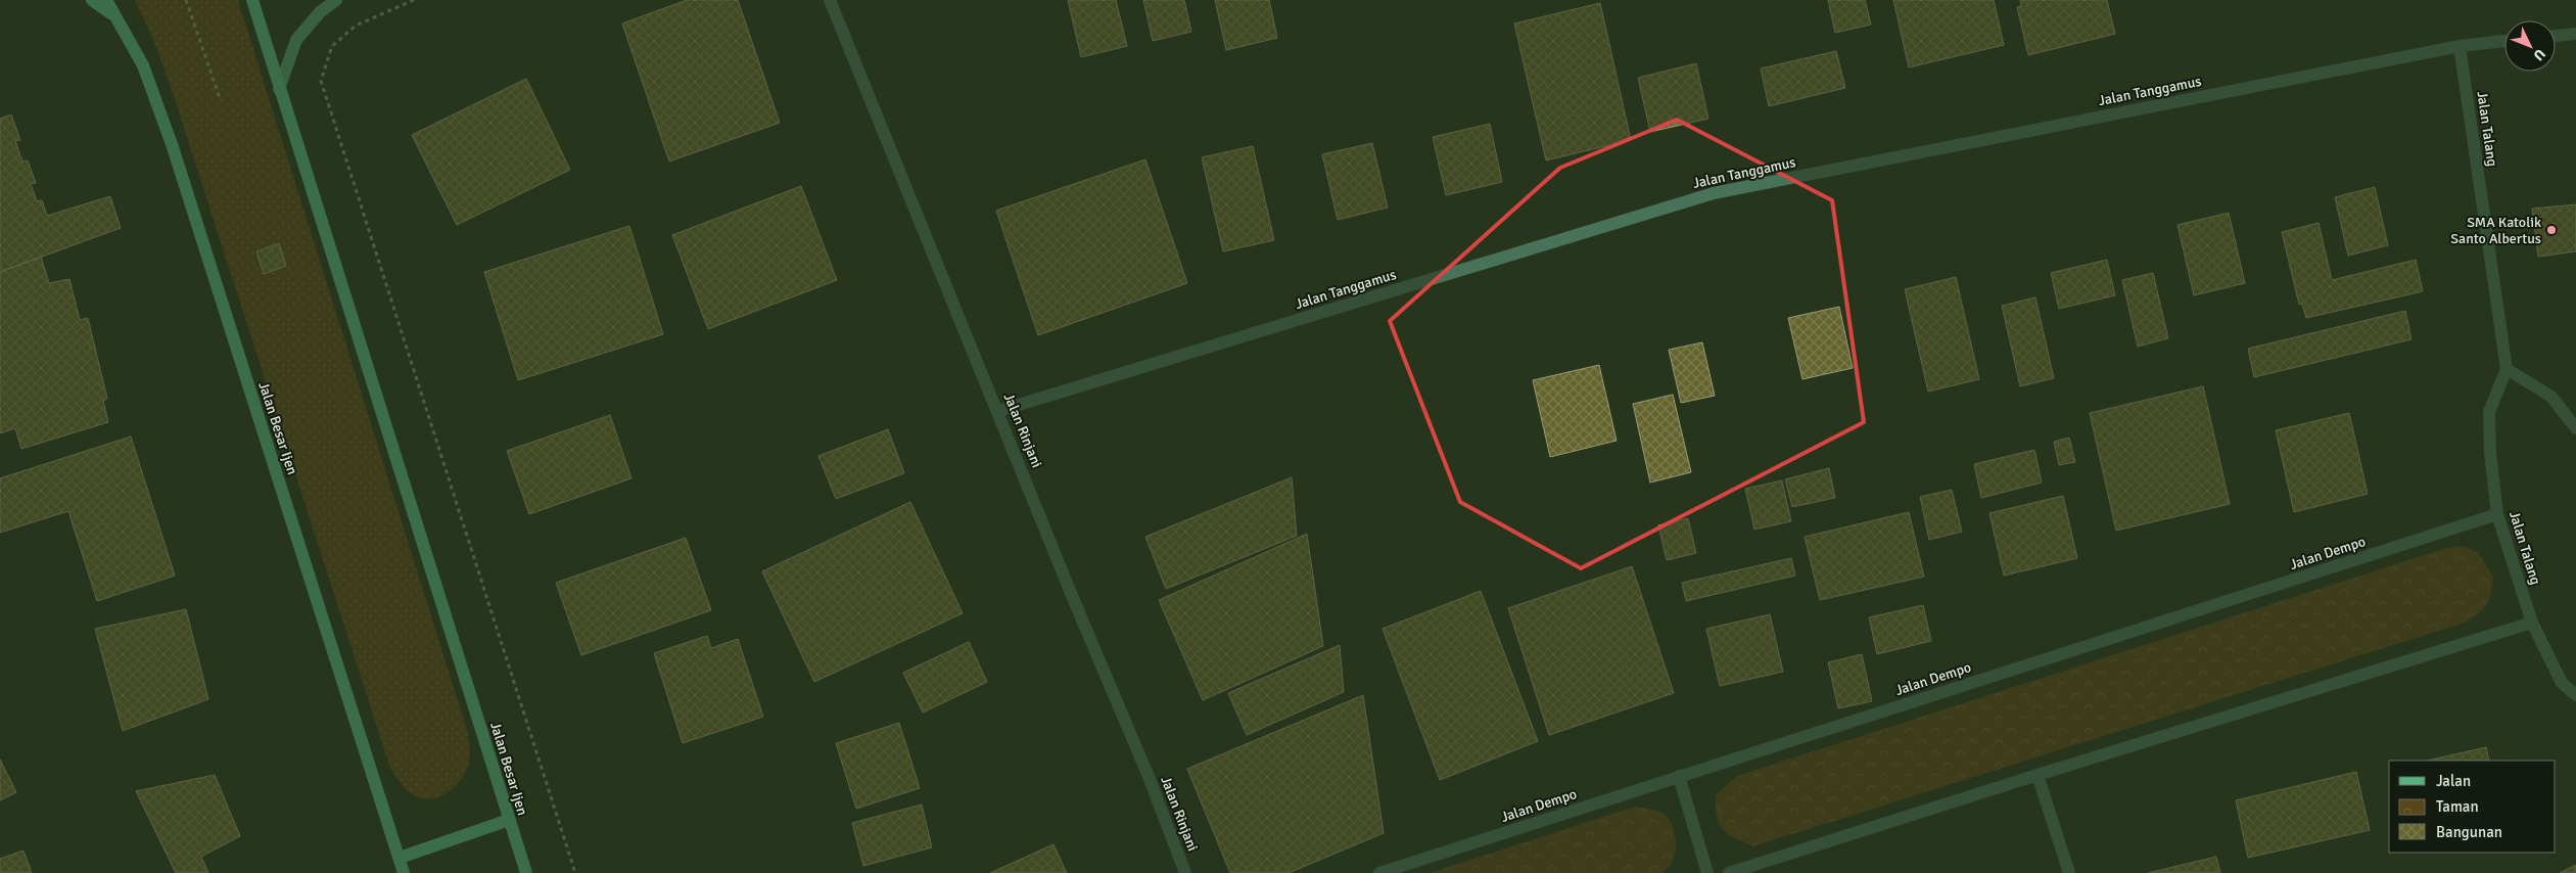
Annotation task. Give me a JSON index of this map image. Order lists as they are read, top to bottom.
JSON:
{
  "streets": {
    "main road": ["Jalan Besar Ijen"],
    "street": [
      "Jalan Tanggamus",
      "Jalan Talang",
      "Jalan Rinjani",
      "Jalan Dempo"
    ]
  },
  "crossings": [
    ["Jalan Tanggamus", "Jalan Talang"],
    ["Jalan Tanggamus", "Jalan Rinjani"],
    ["Jalan Talang", "Jalan Dempo"]
  ],
  "places": ["SMA Katolik Santo Albertus"],
  "legend": ["Jalan", "Taman", "Bangunan"],
  "north": "bottom right"
}
